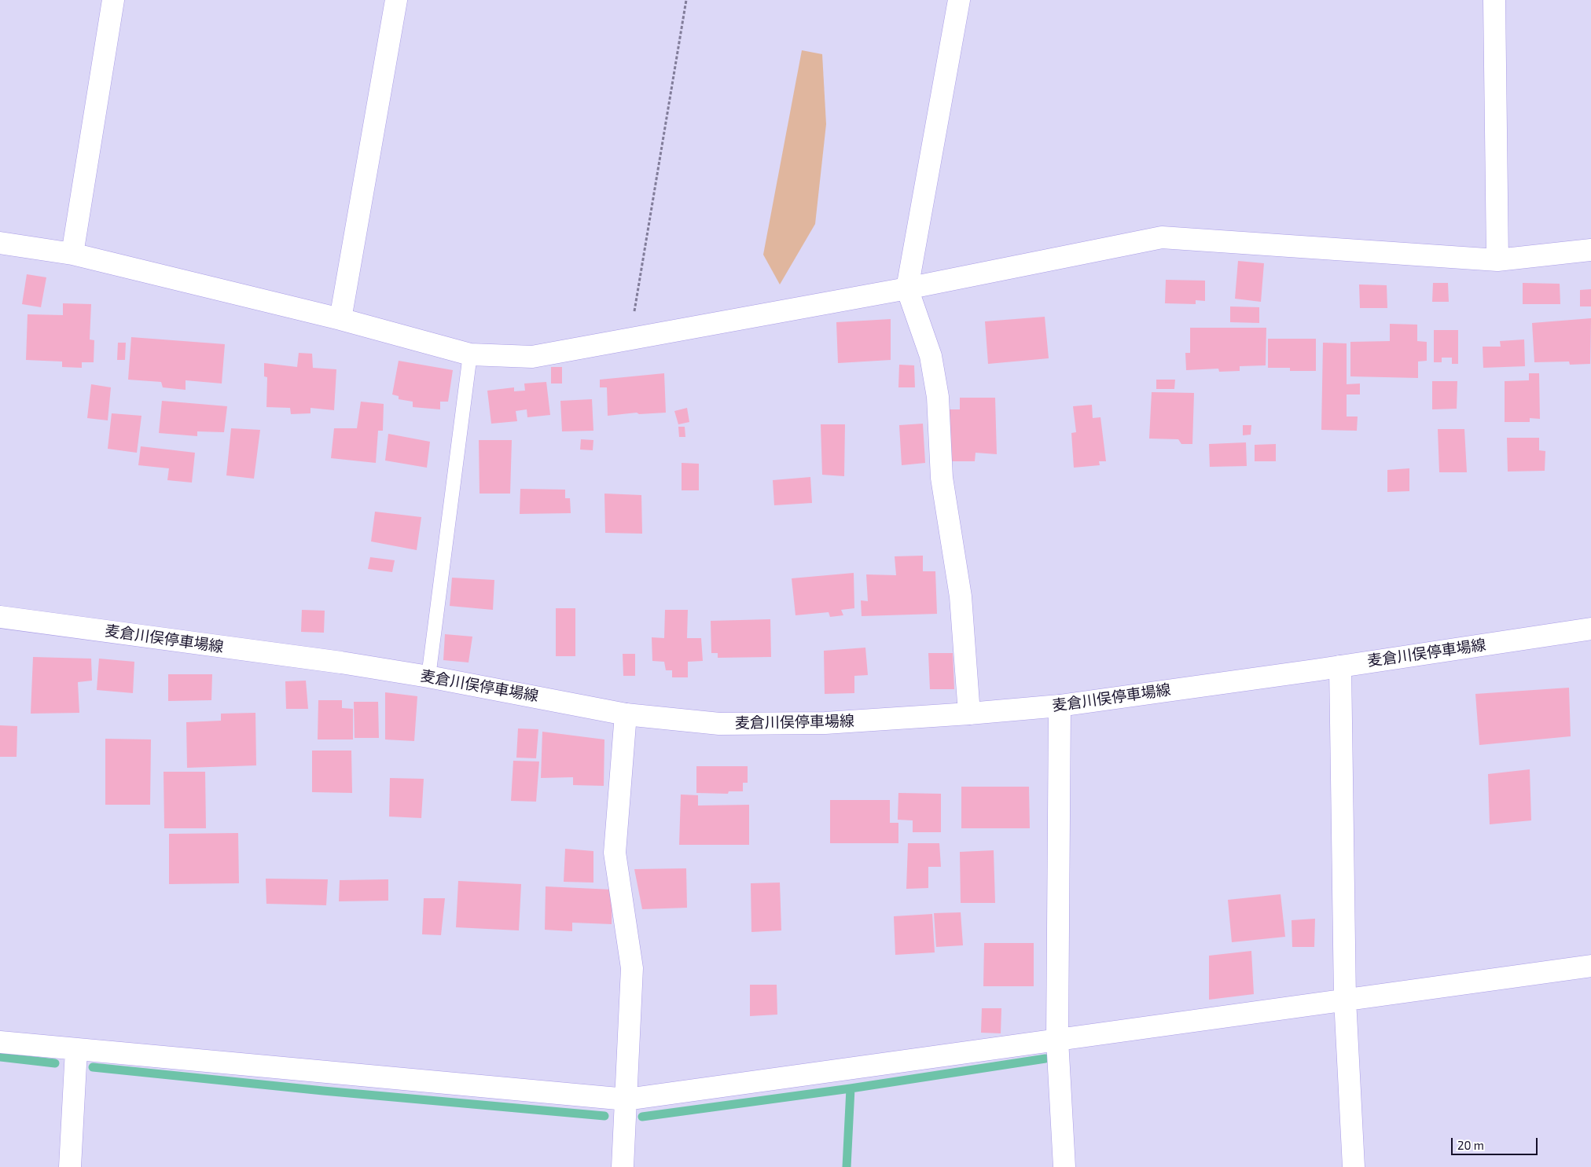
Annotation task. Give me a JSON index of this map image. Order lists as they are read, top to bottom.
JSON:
{
  "streets": {
    "street": ["麦倉川俣停車場線"]
  },
  "scale_bar": "20 m"
}
